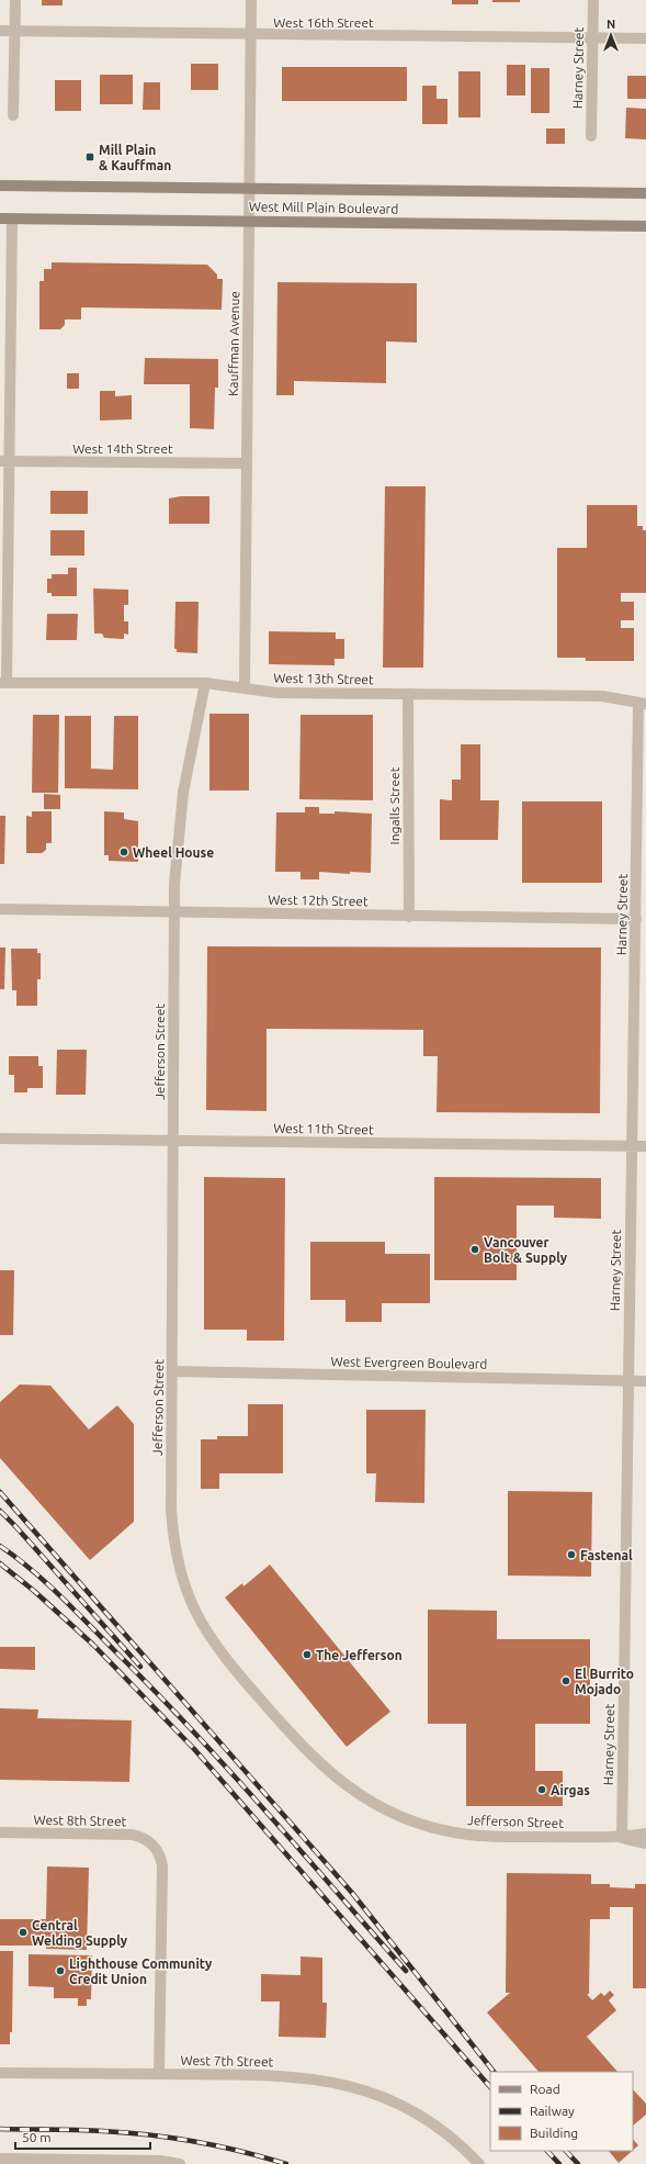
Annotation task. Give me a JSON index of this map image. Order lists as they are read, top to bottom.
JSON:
{
  "streets": {
    "main road": ["West Mill Plain Boulevard"],
    "street": [
      "West 16th Street",
      "Harney Street",
      "Kauffman Avenue",
      "West 14th Street",
      "West 13th Street",
      "Ingalls Street",
      "West 12th Street",
      "Jefferson Street",
      "West 11th Street",
      "West Evergreen Boulevard",
      "West 8th Street",
      "West 7th Street"
    ]
  },
  "crossings": [
    ["West 16th Street", "Harney Street"],
    ["West 16th Street", "Kauffman Avenue"],
    ["Harney Street", "West 13th Street"],
    ["Harney Street", "West 12th Street"],
    ["Harney Street", "Jefferson Street"],
    ["Harney Street", "West 11th Street"],
    ["Harney Street", "West Evergreen Boulevard"],
    ["West Mill Plain Boulevard", "Kauffman Avenue"],
    ["Kauffman Avenue", "West 14th Street"],
    ["Kauffman Avenue", "West 13th Street"],
    ["West 13th Street", "Ingalls Street"],
    ["West 13th Street", "Jefferson Street"],
    ["Ingalls Street", "West 12th Street"],
    ["West 12th Street", "Jefferson Street"],
    ["Jefferson Street", "West 11th Street"],
    ["Jefferson Street", "West Evergreen Boulevard"],
    ["West 8th Street", "West 7th Street"]
  ],
  "places": {
    "transit": ["Mill Plain & Kauffman"],
    "other": [
      "Wheel House",
      "Vancouver Bolt & Supply",
      "Fastenal",
      "The Jefferson",
      "El Burrito Mojado",
      "Airgas",
      "Central Welding Supply",
      "Lighthouse Community Credit Union"
    ]
  },
  "legend": ["Road", "Railway", "Building"],
  "scale_bar": "50 m",
  "north": "top"
}
